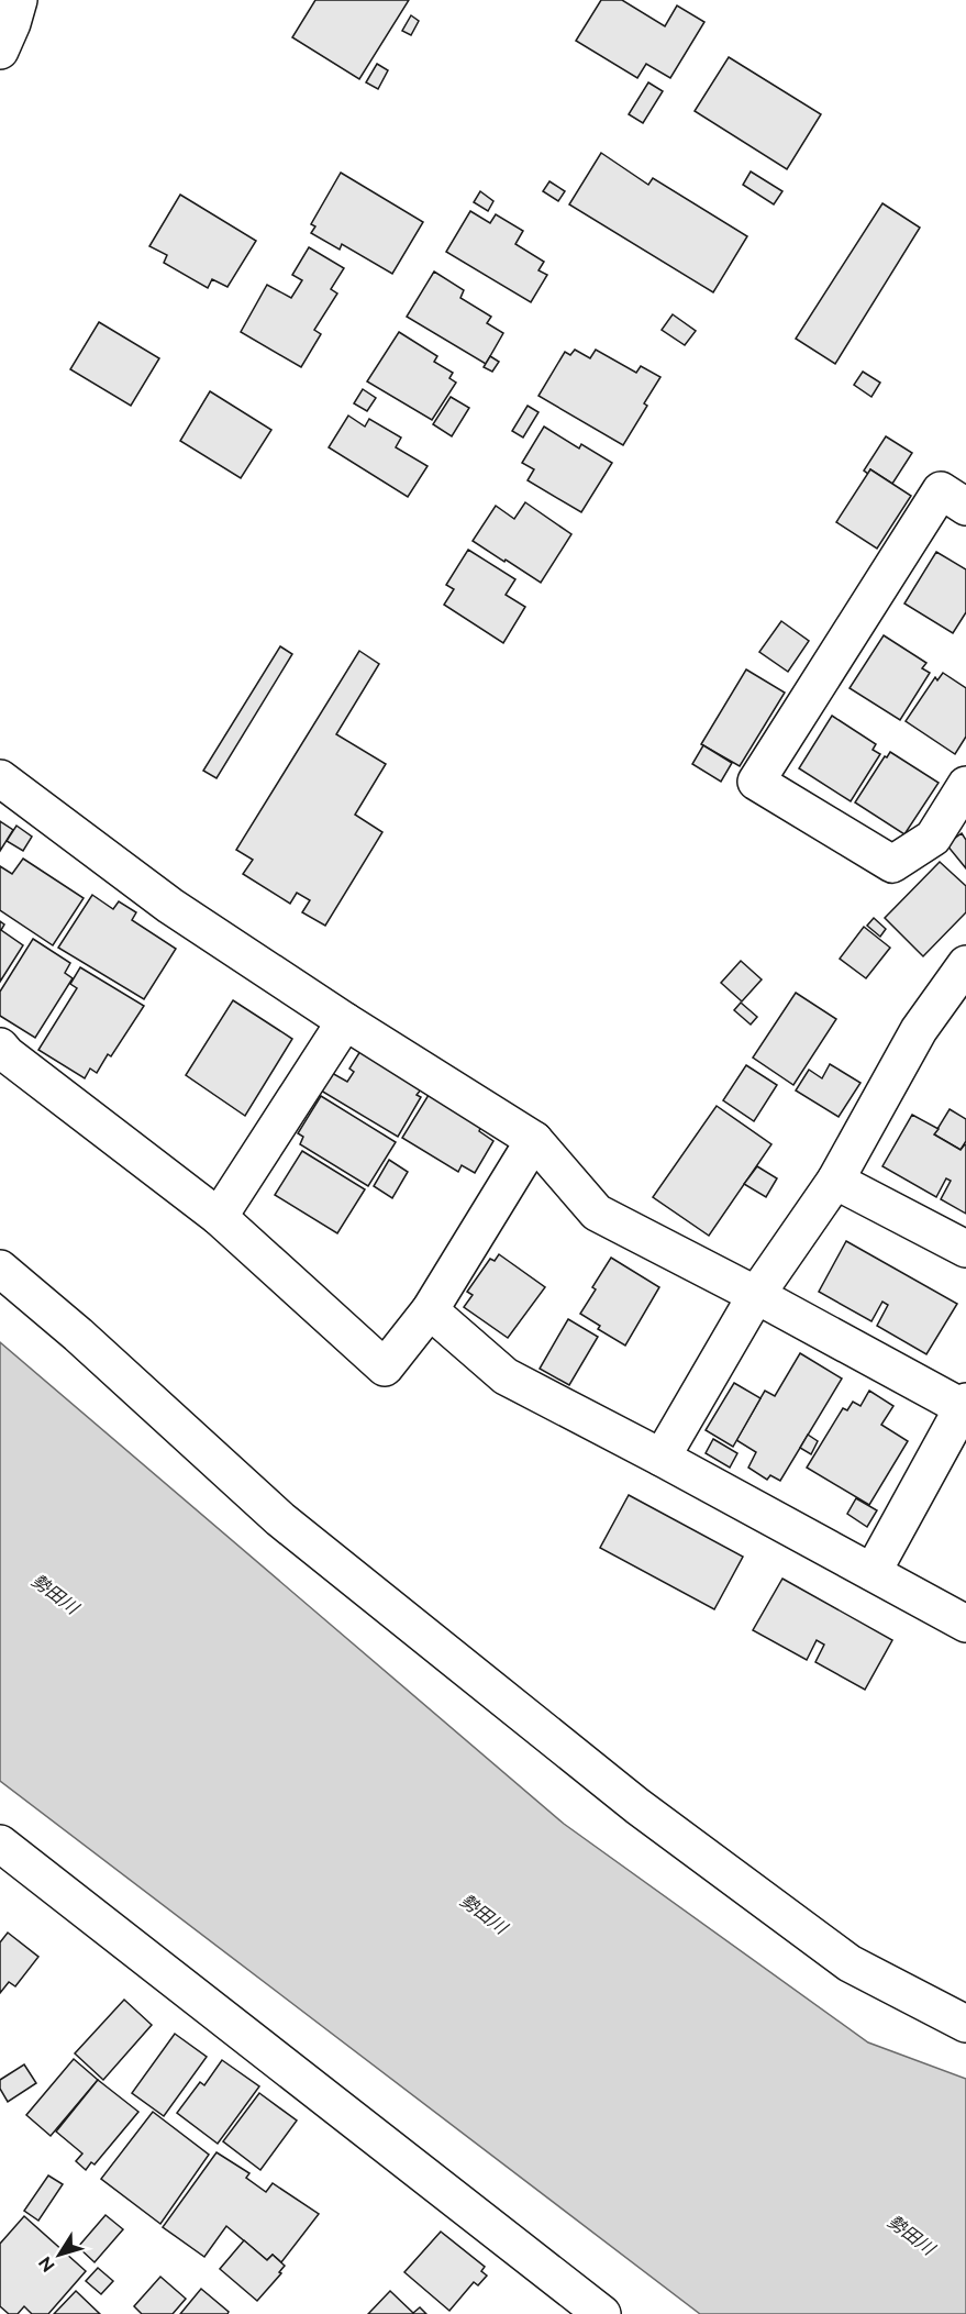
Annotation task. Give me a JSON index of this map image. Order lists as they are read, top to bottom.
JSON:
{
  "water": ["勢田川"],
  "north": "bottom left"
}
